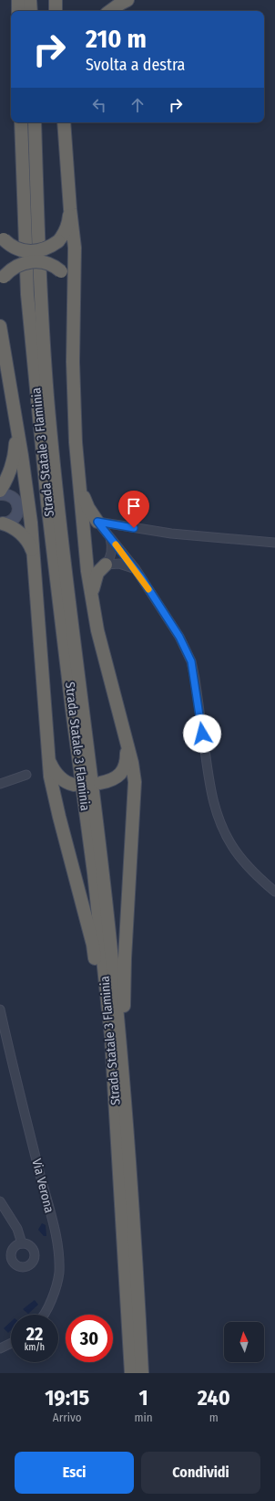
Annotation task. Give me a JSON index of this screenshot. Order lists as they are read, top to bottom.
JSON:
{
  "streets": {
    "highway": ["Strada Statale 3 Flaminia"],
    "street": ["Via Verona"]
  },
  "north": "top",
  "page": {
    "turn": ["210 m", "Svolta a destra"],
    "speed": "22 km/h",
    "limit": "30",
    "eta": [
      "19:15",
      "Arrivo",
      "1",
      "min",
      "240",
      "m"
    ],
    "buttons": ["Esci", "Condividi"]
  }
}
